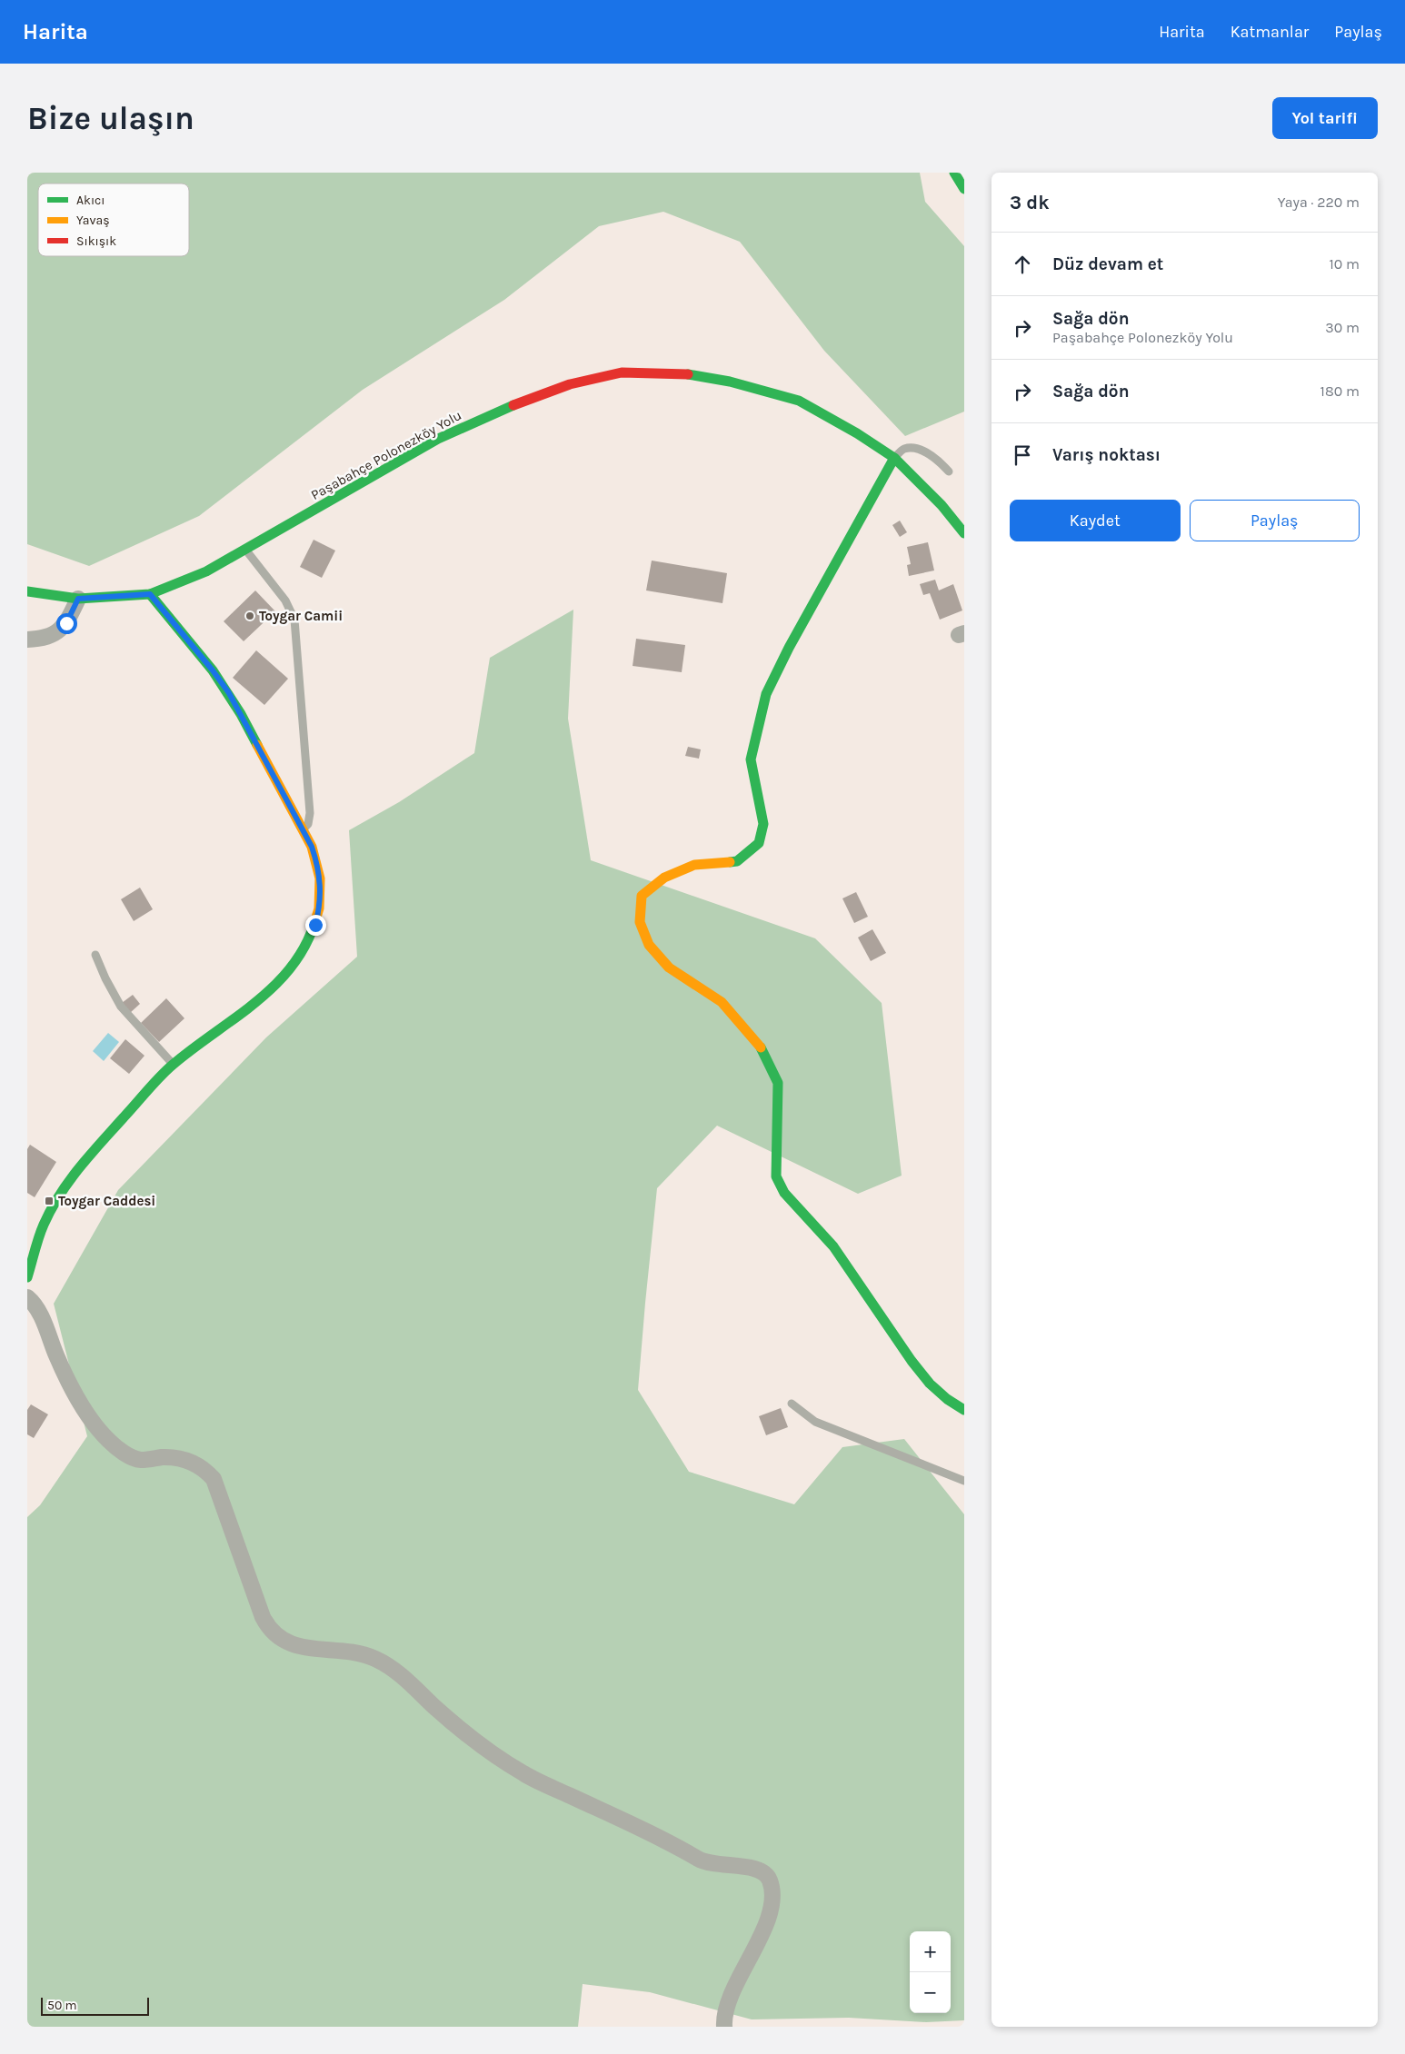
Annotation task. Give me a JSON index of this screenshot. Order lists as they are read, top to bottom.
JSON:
{
  "streets": {
    "main road": ["Paşabahçe Polonezköy Yolu"]
  },
  "places": {
    "other": ["Toygar Camii"],
    "transit": ["Toygar Caddesi"]
  },
  "legend": ["Akıcı", "Yavaş", "Sıkışık"],
  "scale_bar": "50 m",
  "page": {
    "header": "Harita",
    "nav": ["Harita", "Katmanlar", "Paylaş"],
    "buttons": [
      "Yol tarifi",
      ["Kaydet", "Paylaş"]
    ],
    "title": "Bize ulaşın",
    "heading": ["3 dk", "Yaya · 220 m"],
    "list": [
      ["Düz devam et", "10 m"],
      ["Sağa dön", "Paşabahçe Polonezköy Yolu", "30 m"],
      ["Sağa dön", "180 m"],
      "Varış noktası"
    ],
    "map_buttons": ["+", "−"],
    "scale": "50 m"
  }
}
